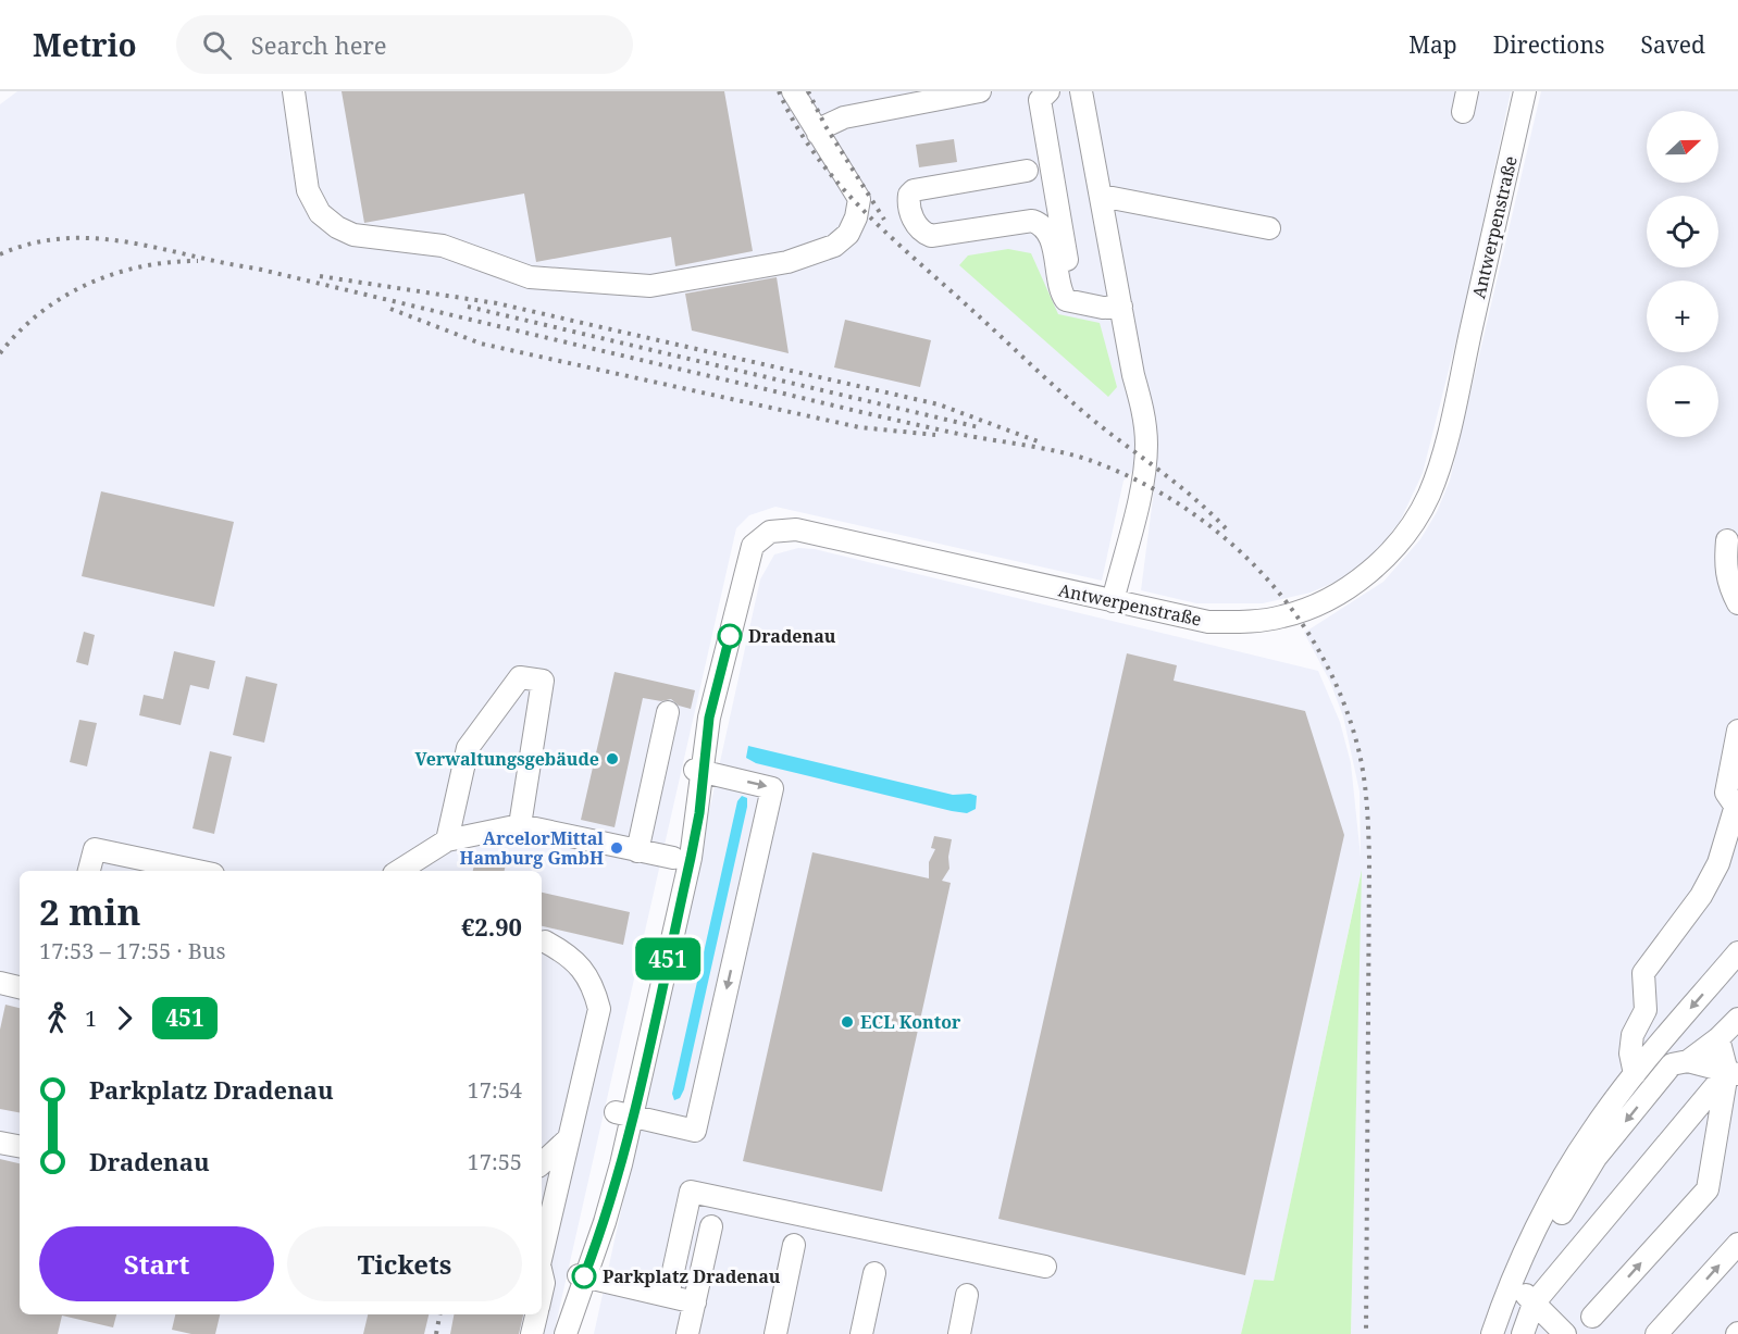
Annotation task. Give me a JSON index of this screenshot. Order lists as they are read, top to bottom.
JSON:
{
  "streets": {
    "street": ["Antwerpenstraße"]
  },
  "places": [
    "Dradenau",
    "Verwaltungsgebäude",
    "ArcelorMittal Hamburg GmbH",
    "ECL Kontor",
    "Parkplatz Dradenau"
  ],
  "lines": ["bus line 451"],
  "north": "right",
  "page": {
    "header": "Metrio",
    "search": "Search here",
    "nav": ["Map", "Directions", "Saved"],
    "on_map": "451",
    "map_buttons": ["+", "−"],
    "heading": ["2 min", "17:53 – 17:55 · Bus", "€2.90"],
    "legs": ["1", "451"],
    "list": [
      {
        "name": "Parkplatz Dradenau",
        "value": "17:54"
      },
      {
        "name": "Dradenau",
        "value": "17:55"
      }
    ],
    "buttons": ["Start", "Tickets"]
  }
}
